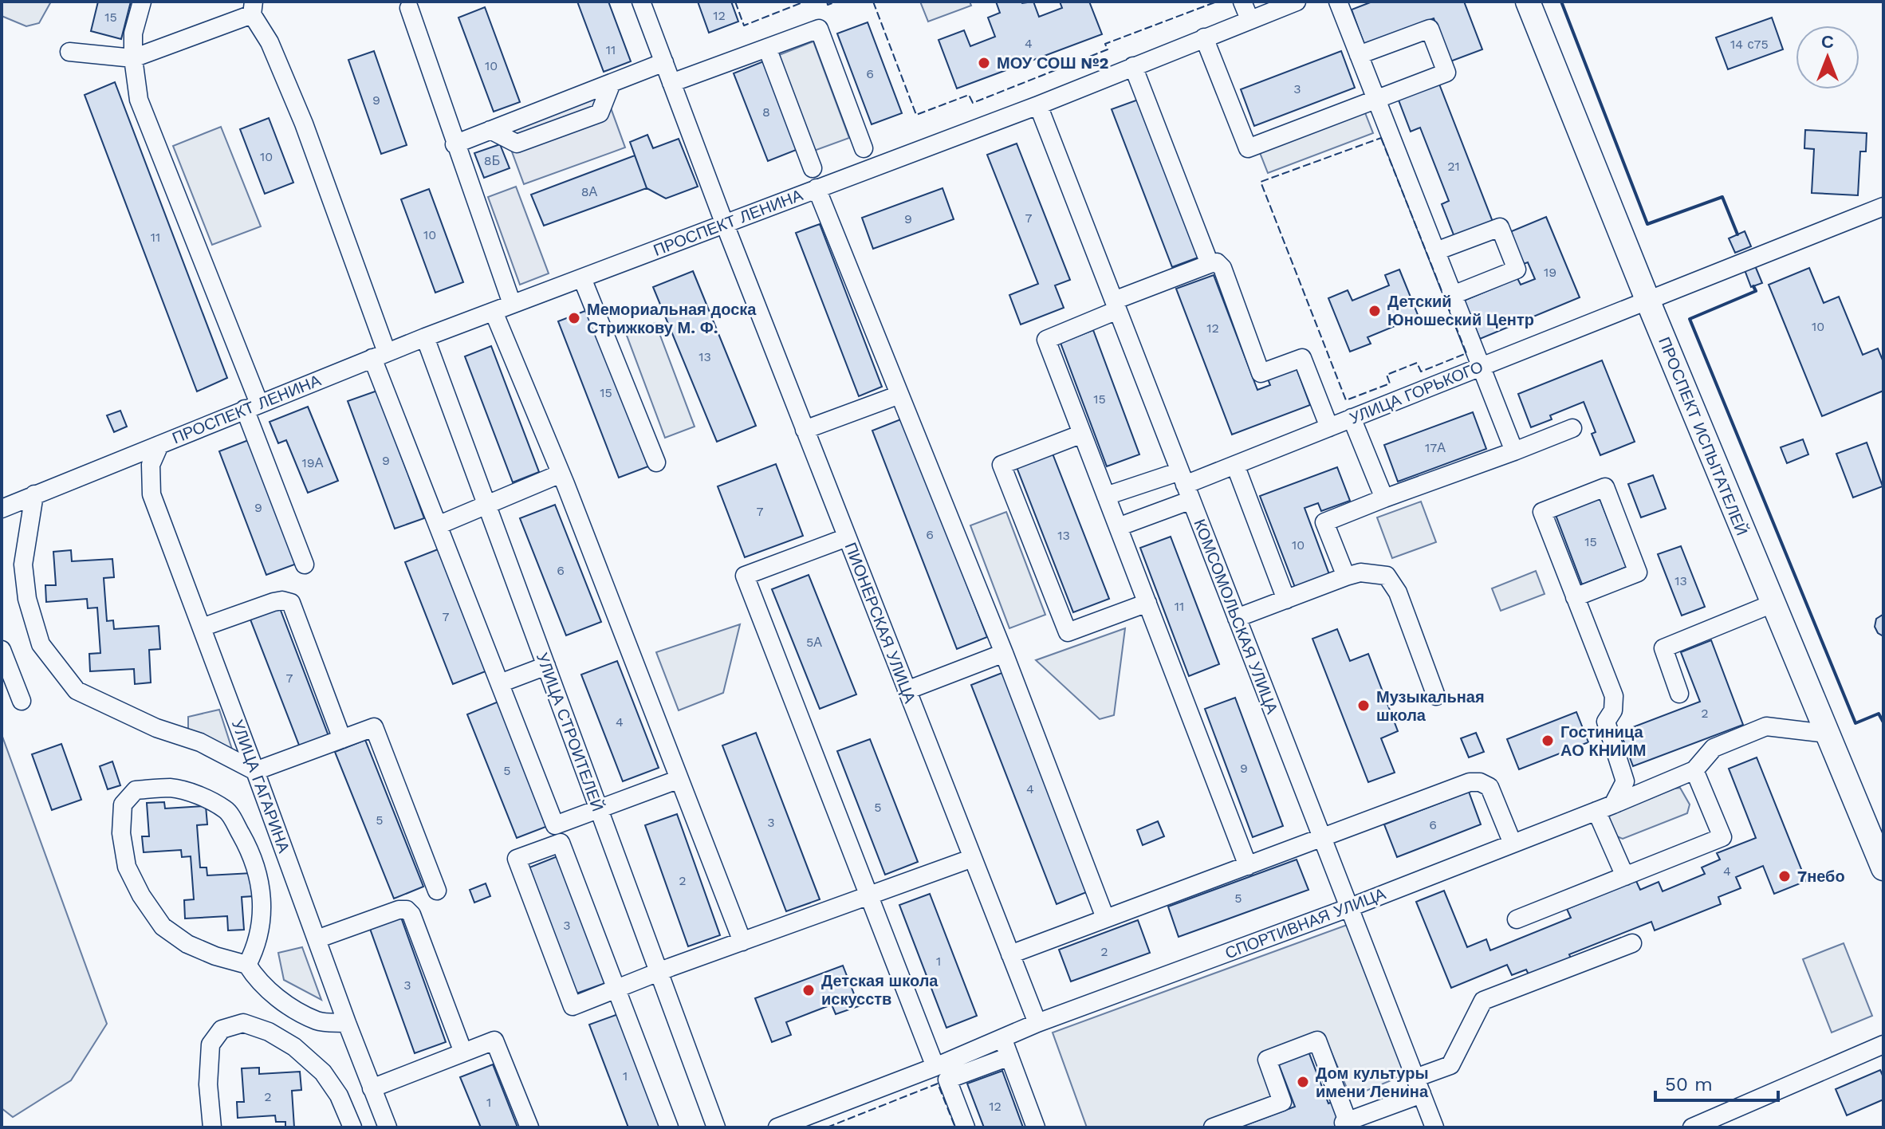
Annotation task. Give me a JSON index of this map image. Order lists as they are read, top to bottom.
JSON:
{
  "streets": {
    "main road": ["ПРОСПЕКТ ИСПЫТАТЕЛЕЙ"],
    "street": [
      "ПРОСПЕКТ ЛЕНИНА",
      "УЛИЦА ГОРЬКОГО",
      "КОМСОМОЛЬСКАЯ УЛИЦА",
      "ПИОНЕРСКАЯ УЛИЦА",
      "УЛИЦА СТРОИТЕЛЕЙ",
      "УЛИЦА ГАГАРИНА",
      "СПОРТИВНАЯ УЛИЦА"
    ]
  },
  "crossings": [
    ["ПРОСПЕКТ ЛЕНИНА", "КОМСОМОЛЬСКАЯ УЛИЦА"],
    ["ПРОСПЕКТ ЛЕНИНА", "ПИОНЕРСКАЯ УЛИЦА"],
    ["ПРОСПЕКТ ЛЕНИНА", "УЛИЦА СТРОИТЕЛЕЙ"],
    ["ПРОСПЕКТ ЛЕНИНА", "УЛИЦА ГАГАРИНА"],
    ["УЛИЦА ГОРЬКОГО", "ПРОСПЕКТ ИСПЫТАТЕЛЕЙ"],
    ["УЛИЦА ГОРЬКОГО", "КОМСОМОЛЬСКАЯ УЛИЦА"],
    ["ПРОСПЕКТ ИСПЫТАТЕЛЕЙ", "СПОРТИВНАЯ УЛИЦА"],
    ["КОМСОМОЛЬСКАЯ УЛИЦА", "СПОРТИВНАЯ УЛИЦА"],
    ["ПИОНЕРСКАЯ УЛИЦА", "СПОРТИВНАЯ УЛИЦА"]
  ],
  "places": [
    "МОУ СОШ №2",
    "Детский Юношеский Центр",
    "Мемориальная доска Стрижкову М. Ф.",
    "Музыкальная школа",
    "Гостиница АО КНИИМ",
    "7небо",
    "Детская школа искусств",
    "Дом культуры имени Ленина"
  ],
  "house_numbers": [
    "12",
    "15",
    "4",
    "14 с75",
    "11",
    "10",
    "6",
    "3",
    "9",
    "8",
    "10",
    "8Б",
    "21",
    "8А",
    "7",
    "9",
    "10",
    "11",
    "19",
    "10",
    "12",
    "13",
    "15",
    "15",
    "17А",
    "9",
    "19А",
    "9",
    "7",
    "6",
    "13",
    "15",
    "10",
    "6",
    "13",
    "11",
    "7",
    "5А",
    "7",
    "2",
    "4",
    "9",
    "5",
    "4",
    "5",
    "5",
    "3",
    "6",
    "4",
    "2",
    "5",
    "3",
    "2",
    "1",
    "3",
    "1",
    "2",
    "1",
    "12"
  ],
  "scale_bar": "50 m",
  "north": "top"
}
